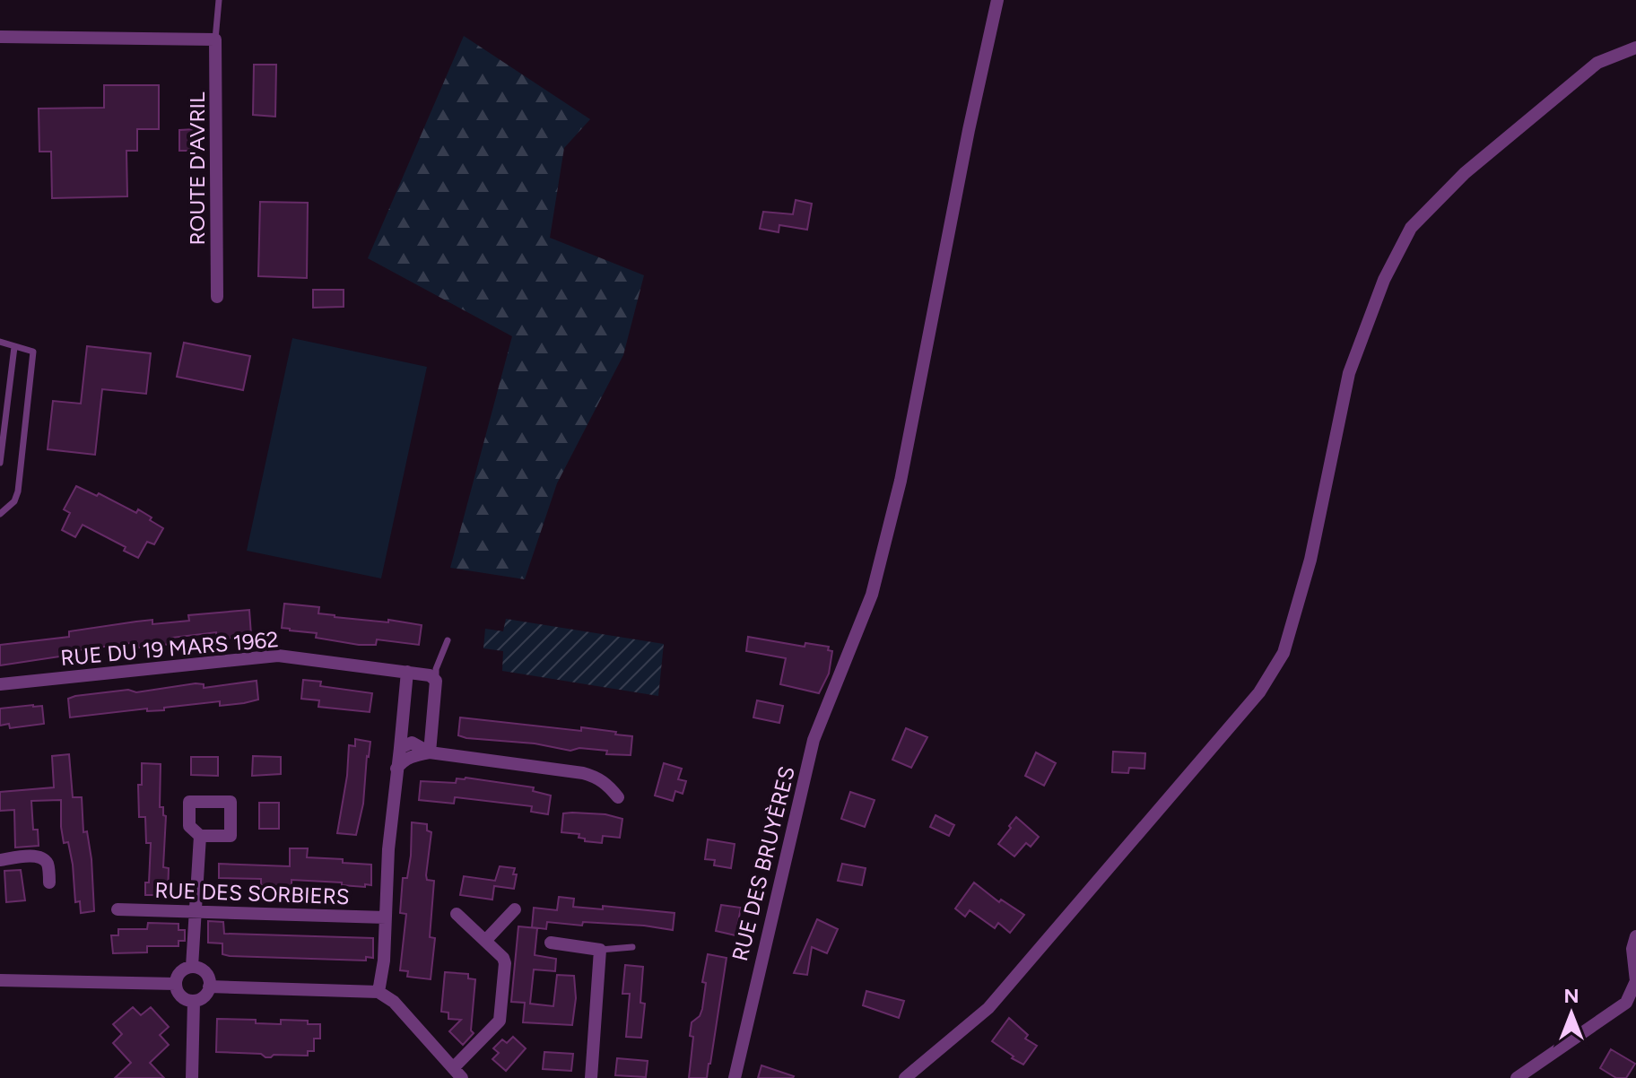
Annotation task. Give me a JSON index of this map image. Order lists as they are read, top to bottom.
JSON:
{
  "streets": {
    "street": [
      "ROUTE D'AVRIL",
      "RUE DU 19 MARS 1962",
      "RUE DES BRUYÈRES",
      "RUE DES SORBIERS"
    ]
  },
  "north": "top"
}
